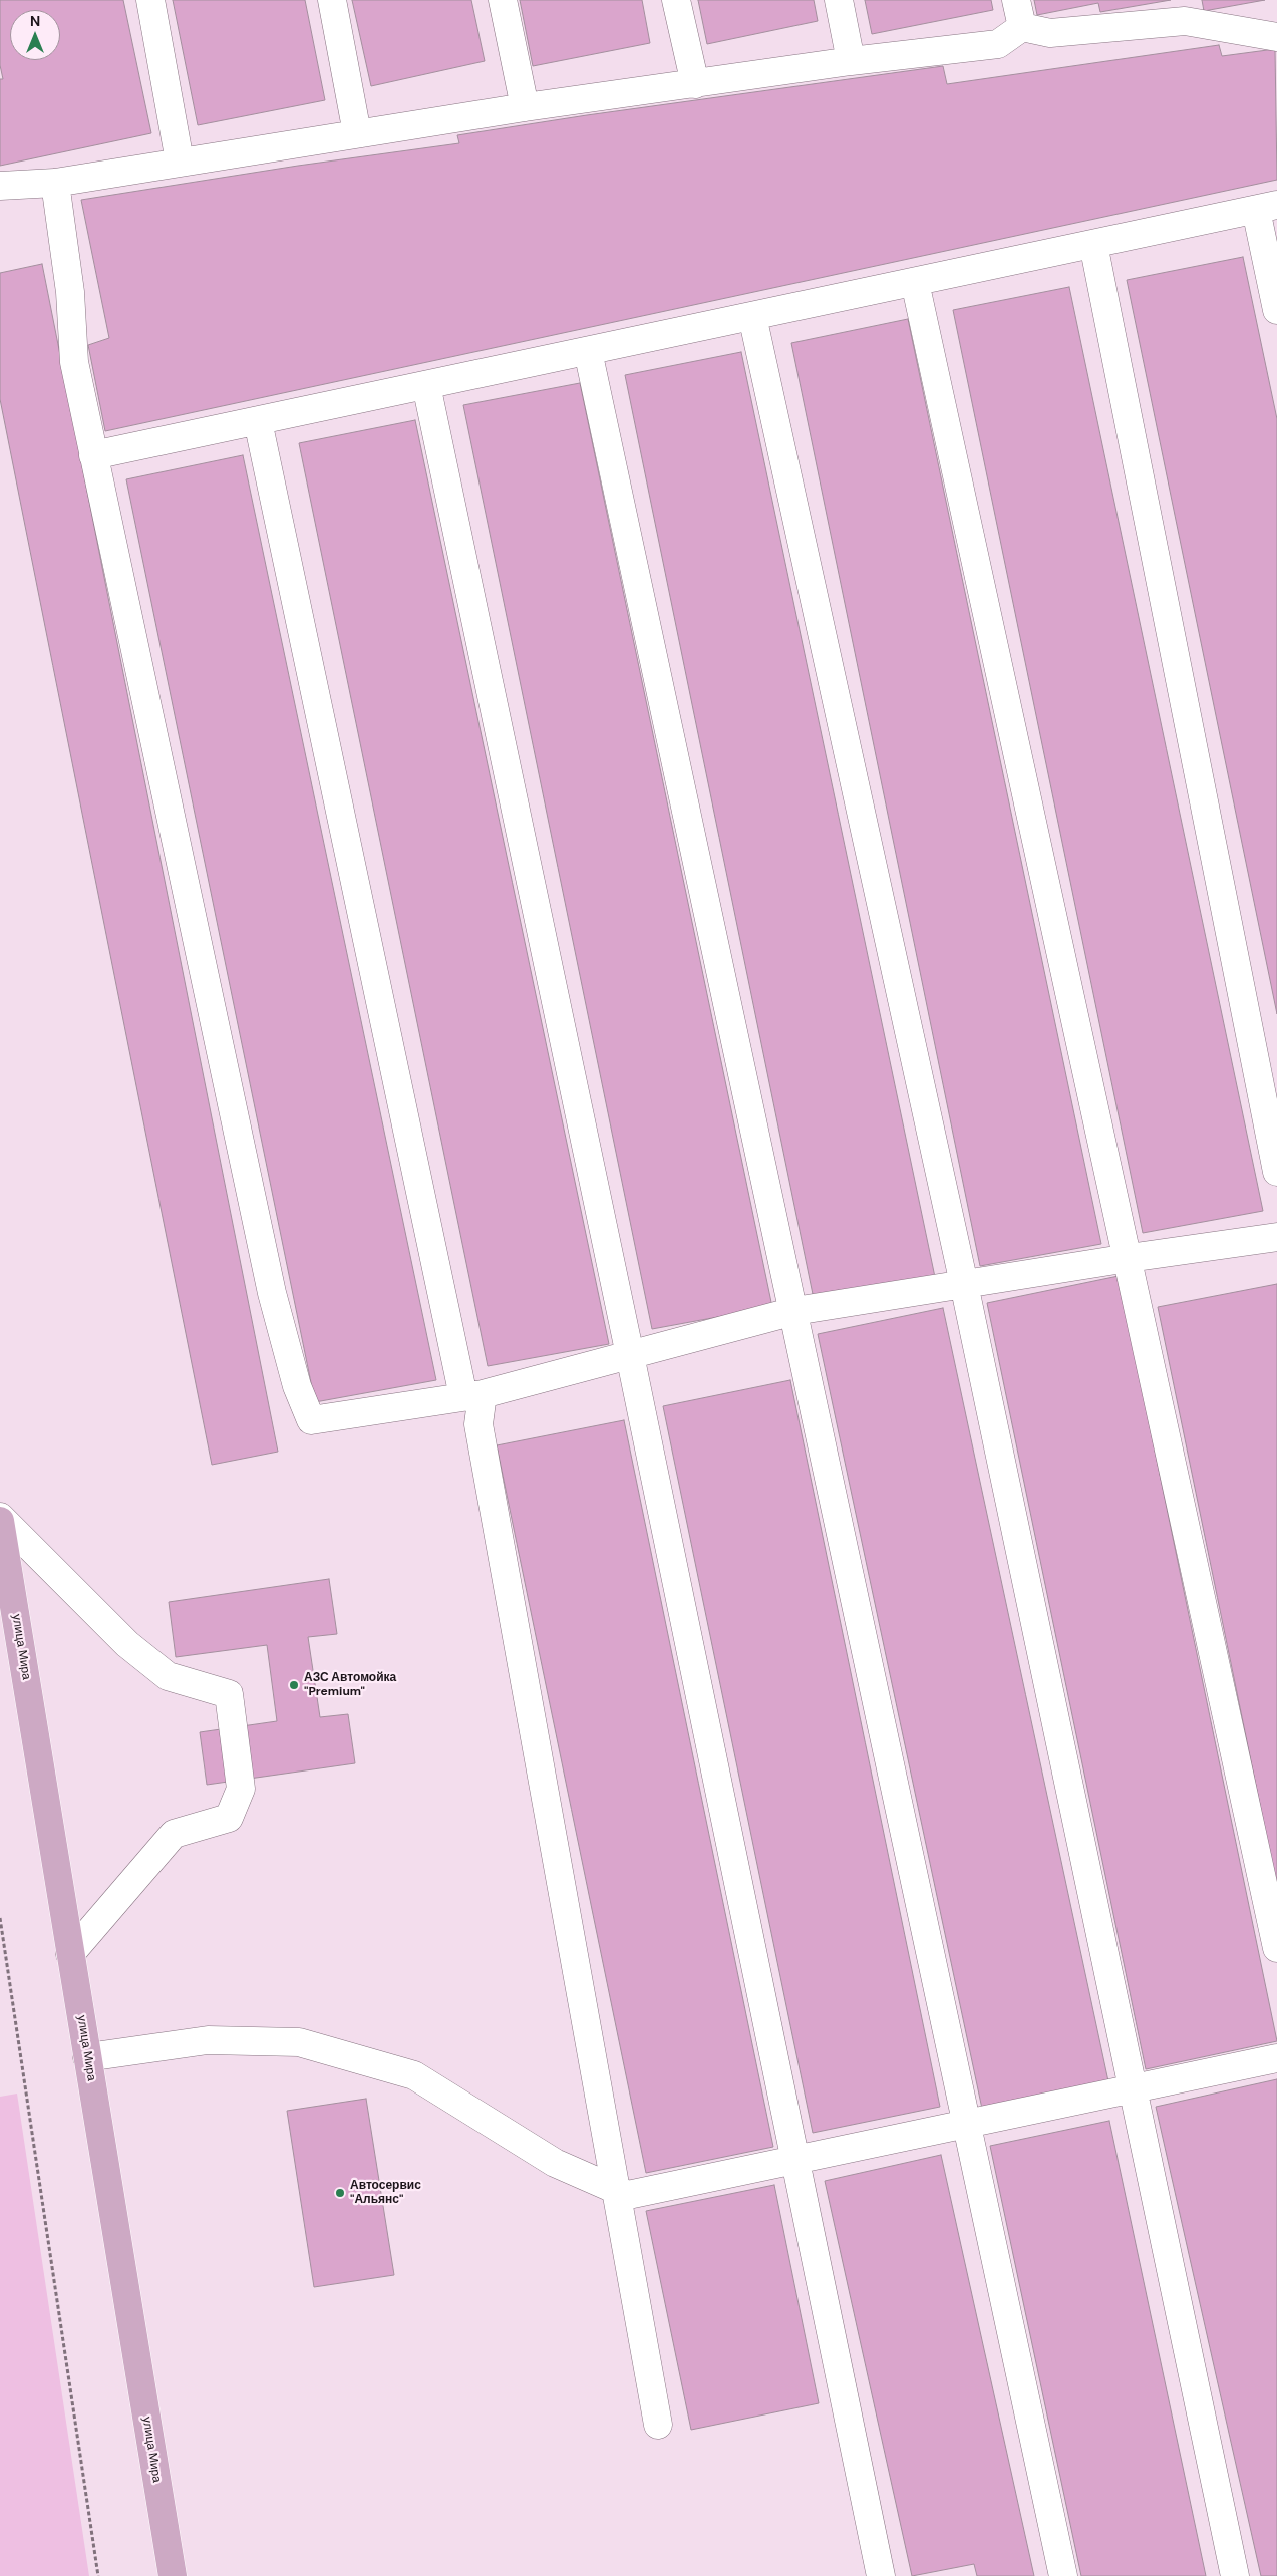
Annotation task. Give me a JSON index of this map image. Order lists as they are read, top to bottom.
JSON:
{
  "streets": {
    "main road": ["улица Мира"]
  },
  "places": ["АЗС Автомойка \"Premium\"", "Автосервис \"Альянс\""],
  "north": "top"
}
